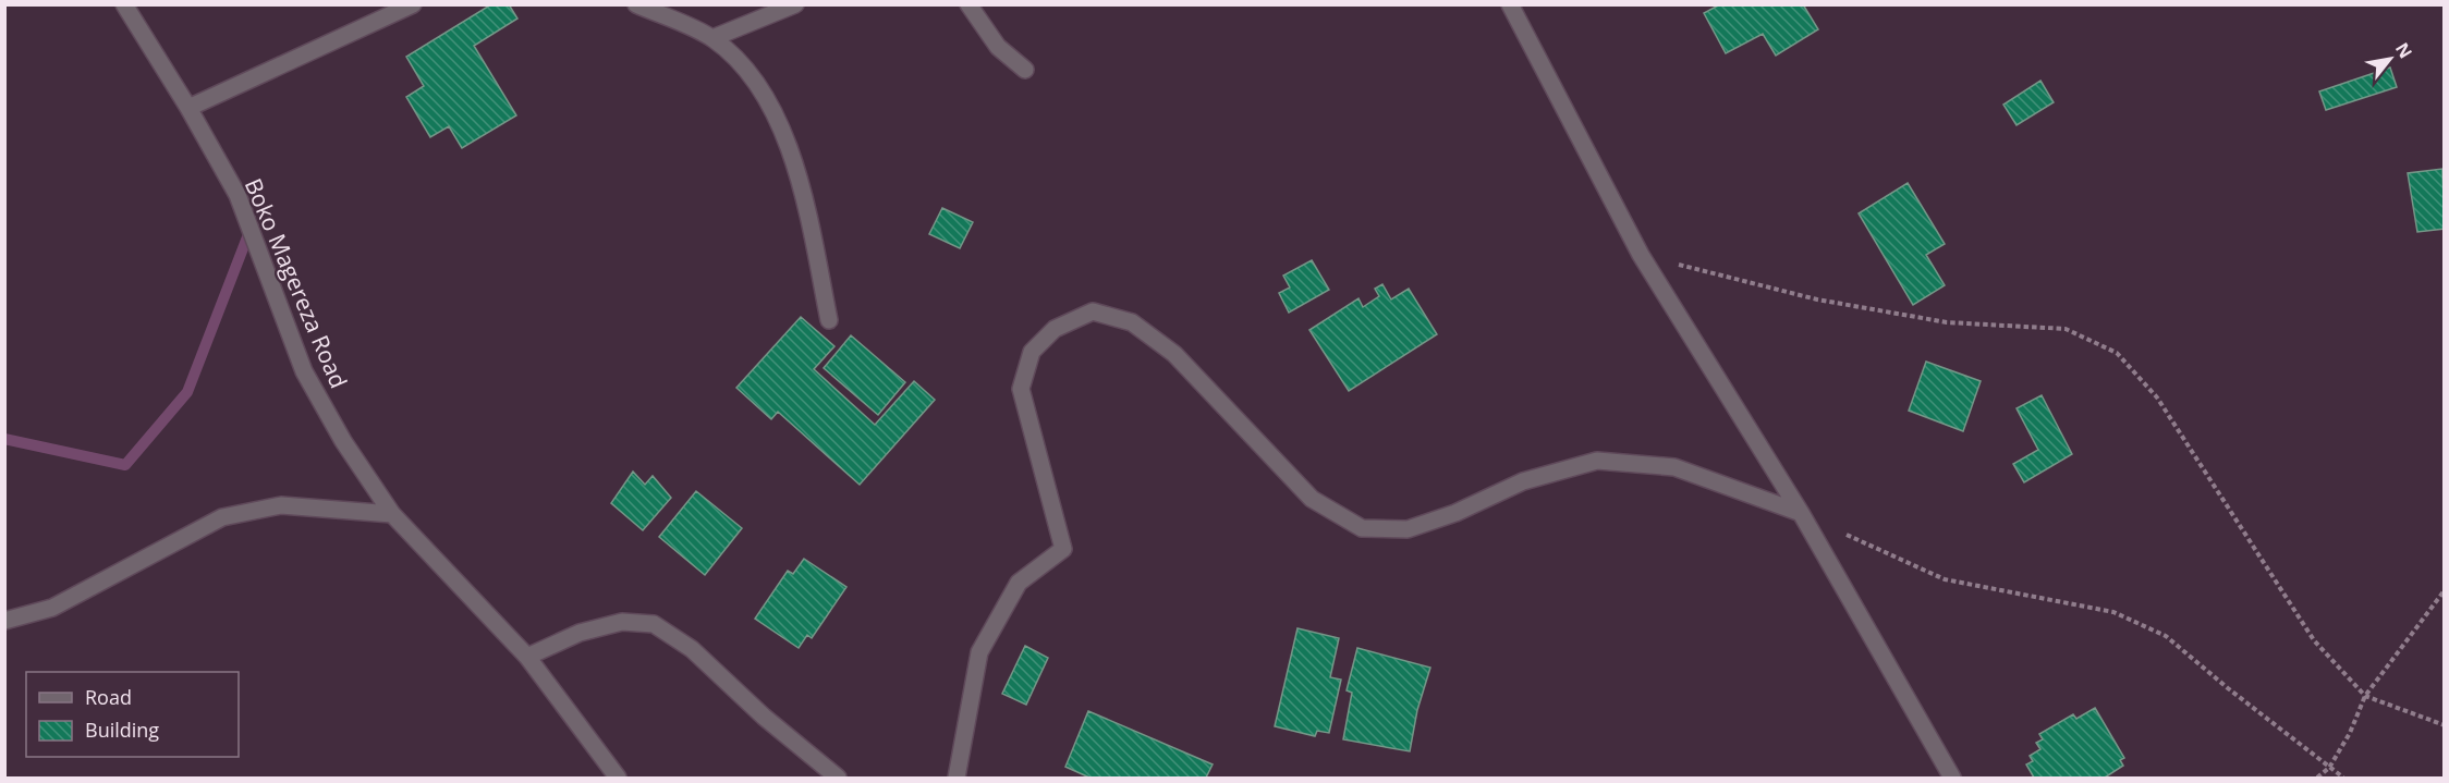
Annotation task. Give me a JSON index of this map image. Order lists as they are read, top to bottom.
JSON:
{
  "streets": {
    "street": ["Boko Magereza Road"]
  },
  "legend": ["Road", "Building"],
  "north": "top right"
}
